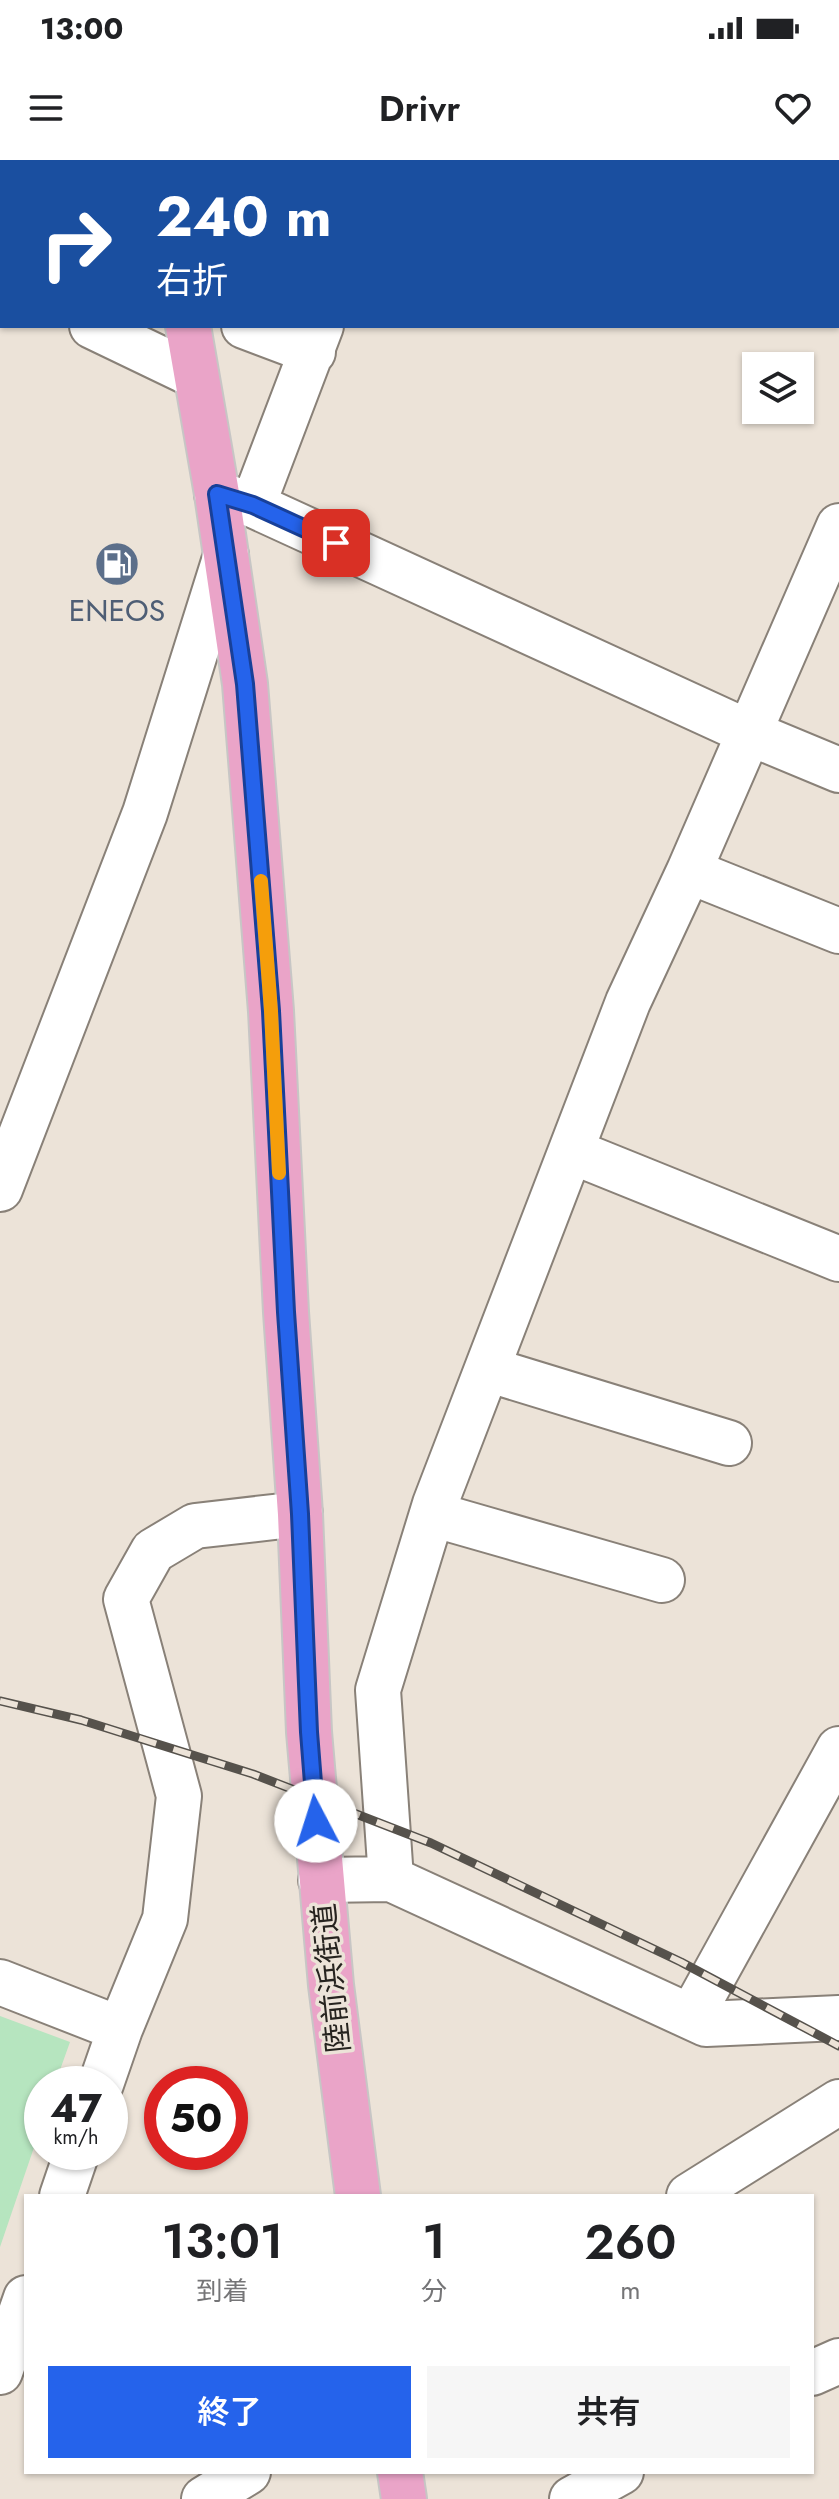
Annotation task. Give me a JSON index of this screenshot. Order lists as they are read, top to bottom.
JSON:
{
  "streets": {
    "main road": ["陸前浜街道"]
  },
  "places": {
    "fuel station": ["ENEOS"]
  },
  "page": {
    "status": "13:00",
    "header": "Drivr",
    "turn": ["240 m", "右折"],
    "speed": "47 km/h",
    "limit": "50",
    "eta": [
      "13:01",
      "到着",
      "1",
      "分",
      "260",
      "m"
    ],
    "buttons": ["終了", "共有"]
  }
}
